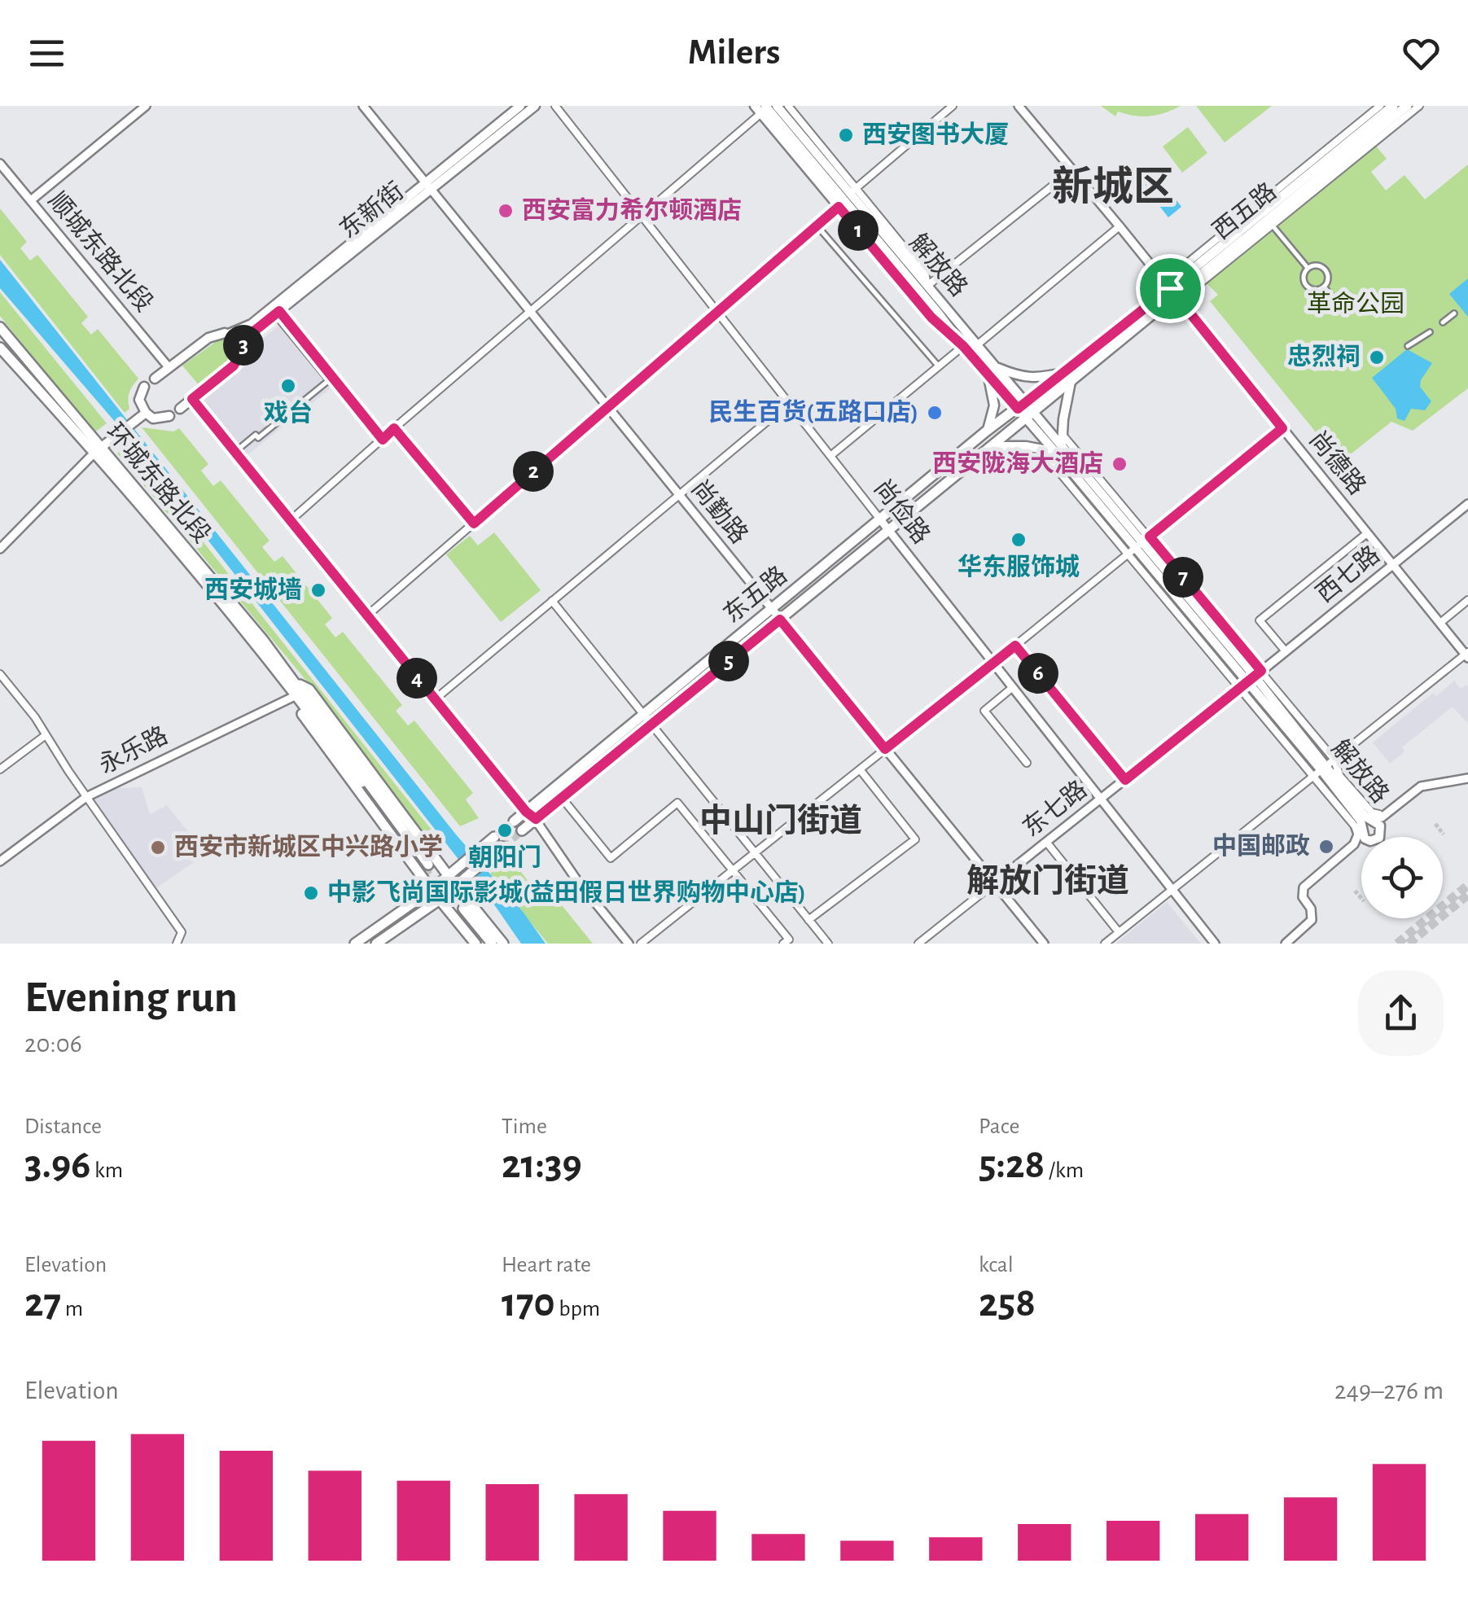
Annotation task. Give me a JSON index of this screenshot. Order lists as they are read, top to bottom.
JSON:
{
  "streets": {
    "main road": [
      "东新街",
      "西五路",
      "解放路",
      "环城东路北段",
      "东五路"
    ],
    "street": [
      "顺城东路北段",
      "尚德路",
      "尚勤路",
      "尚俭路",
      "西七路",
      "永乐路",
      "东七路"
    ]
  },
  "crossings": [
    ["东新街", "顺城东路北段"],
    ["东新街", "尚勤路"],
    ["西五路", "解放路"],
    ["西五路", "尚德路"],
    ["西五路", "东五路"],
    ["解放路", "西七路"],
    ["解放路", "东五路"],
    ["解放路", "东七路"],
    ["尚德路", "西七路"],
    ["环城东路北段", "永乐路"],
    ["尚勤路", "东五路"],
    ["尚勤路", "东七路"],
    ["尚俭路", "东五路"],
    ["尚俭路", "东七路"],
    ["西七路", "东七路"]
  ],
  "districts": ["新城区", "中山门街道", "解放门街道"],
  "parks": ["革命公园"],
  "places": [
    "西安图书大厦",
    "西安富力希尔顿酒店",
    "忠烈祠",
    "戏台",
    "民生百货(五路口店)",
    "西安陇海大酒店",
    "华东服饰城",
    "西安城墙",
    "朝阳门",
    "中国邮政",
    "西安市新城区中兴路小学",
    "中影飞尚国际影城(益田假日世界购物中心店)"
  ],
  "page": {
    "header": "Milers",
    "pins": [
      "1",
      "3",
      "2",
      "7",
      "5",
      "6",
      "4"
    ],
    "heading": ["Evening run", "20:06"],
    "stats": [
      ["Distance", "3.96 km"],
      ["Time", "21:39"],
      ["Pace", "5:28 /km"],
      ["Elevation", "27 m"],
      ["Heart rate", "170 bpm"],
      ["kcal", "258"]
    ],
    "chart": ["Elevation", "249–276 m"]
  }
}
